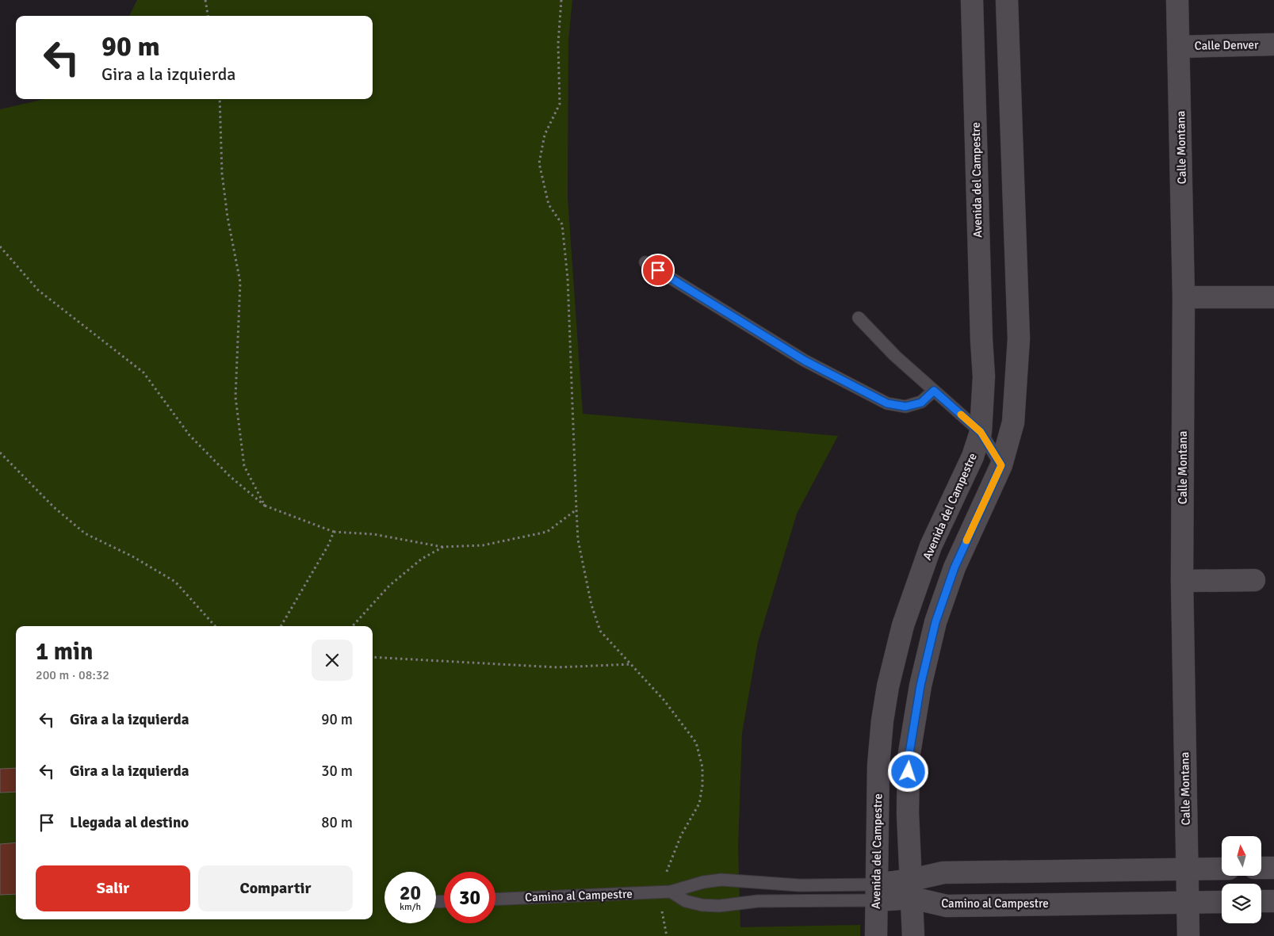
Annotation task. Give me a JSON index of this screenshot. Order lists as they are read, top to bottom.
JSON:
{
  "streets": {
    "street": [
      "Calle Denver",
      "Calle Montana",
      "Avenida del Campestre",
      "Camino al Campestre"
    ]
  },
  "crossings": [
    ["Calle Denver", "Calle Montana"],
    ["Calle Montana", "Camino al Campestre"],
    ["Avenida del Campestre", "Camino al Campestre"]
  ],
  "north": "top",
  "page": {
    "turn": ["90 m", "Gira a la izquierda"],
    "heading": ["1 min", "200 m · 08:32"],
    "list": [
      {
        "name": "Gira a la izquierda",
        "value": "90 m"
      },
      {
        "name": "Gira a la izquierda",
        "value": "30 m"
      },
      {
        "name": "Llegada al destino",
        "value": "80 m"
      }
    ],
    "buttons": ["Salir", "Compartir"],
    "speed": "20 km/h",
    "limit": "30"
  }
}
